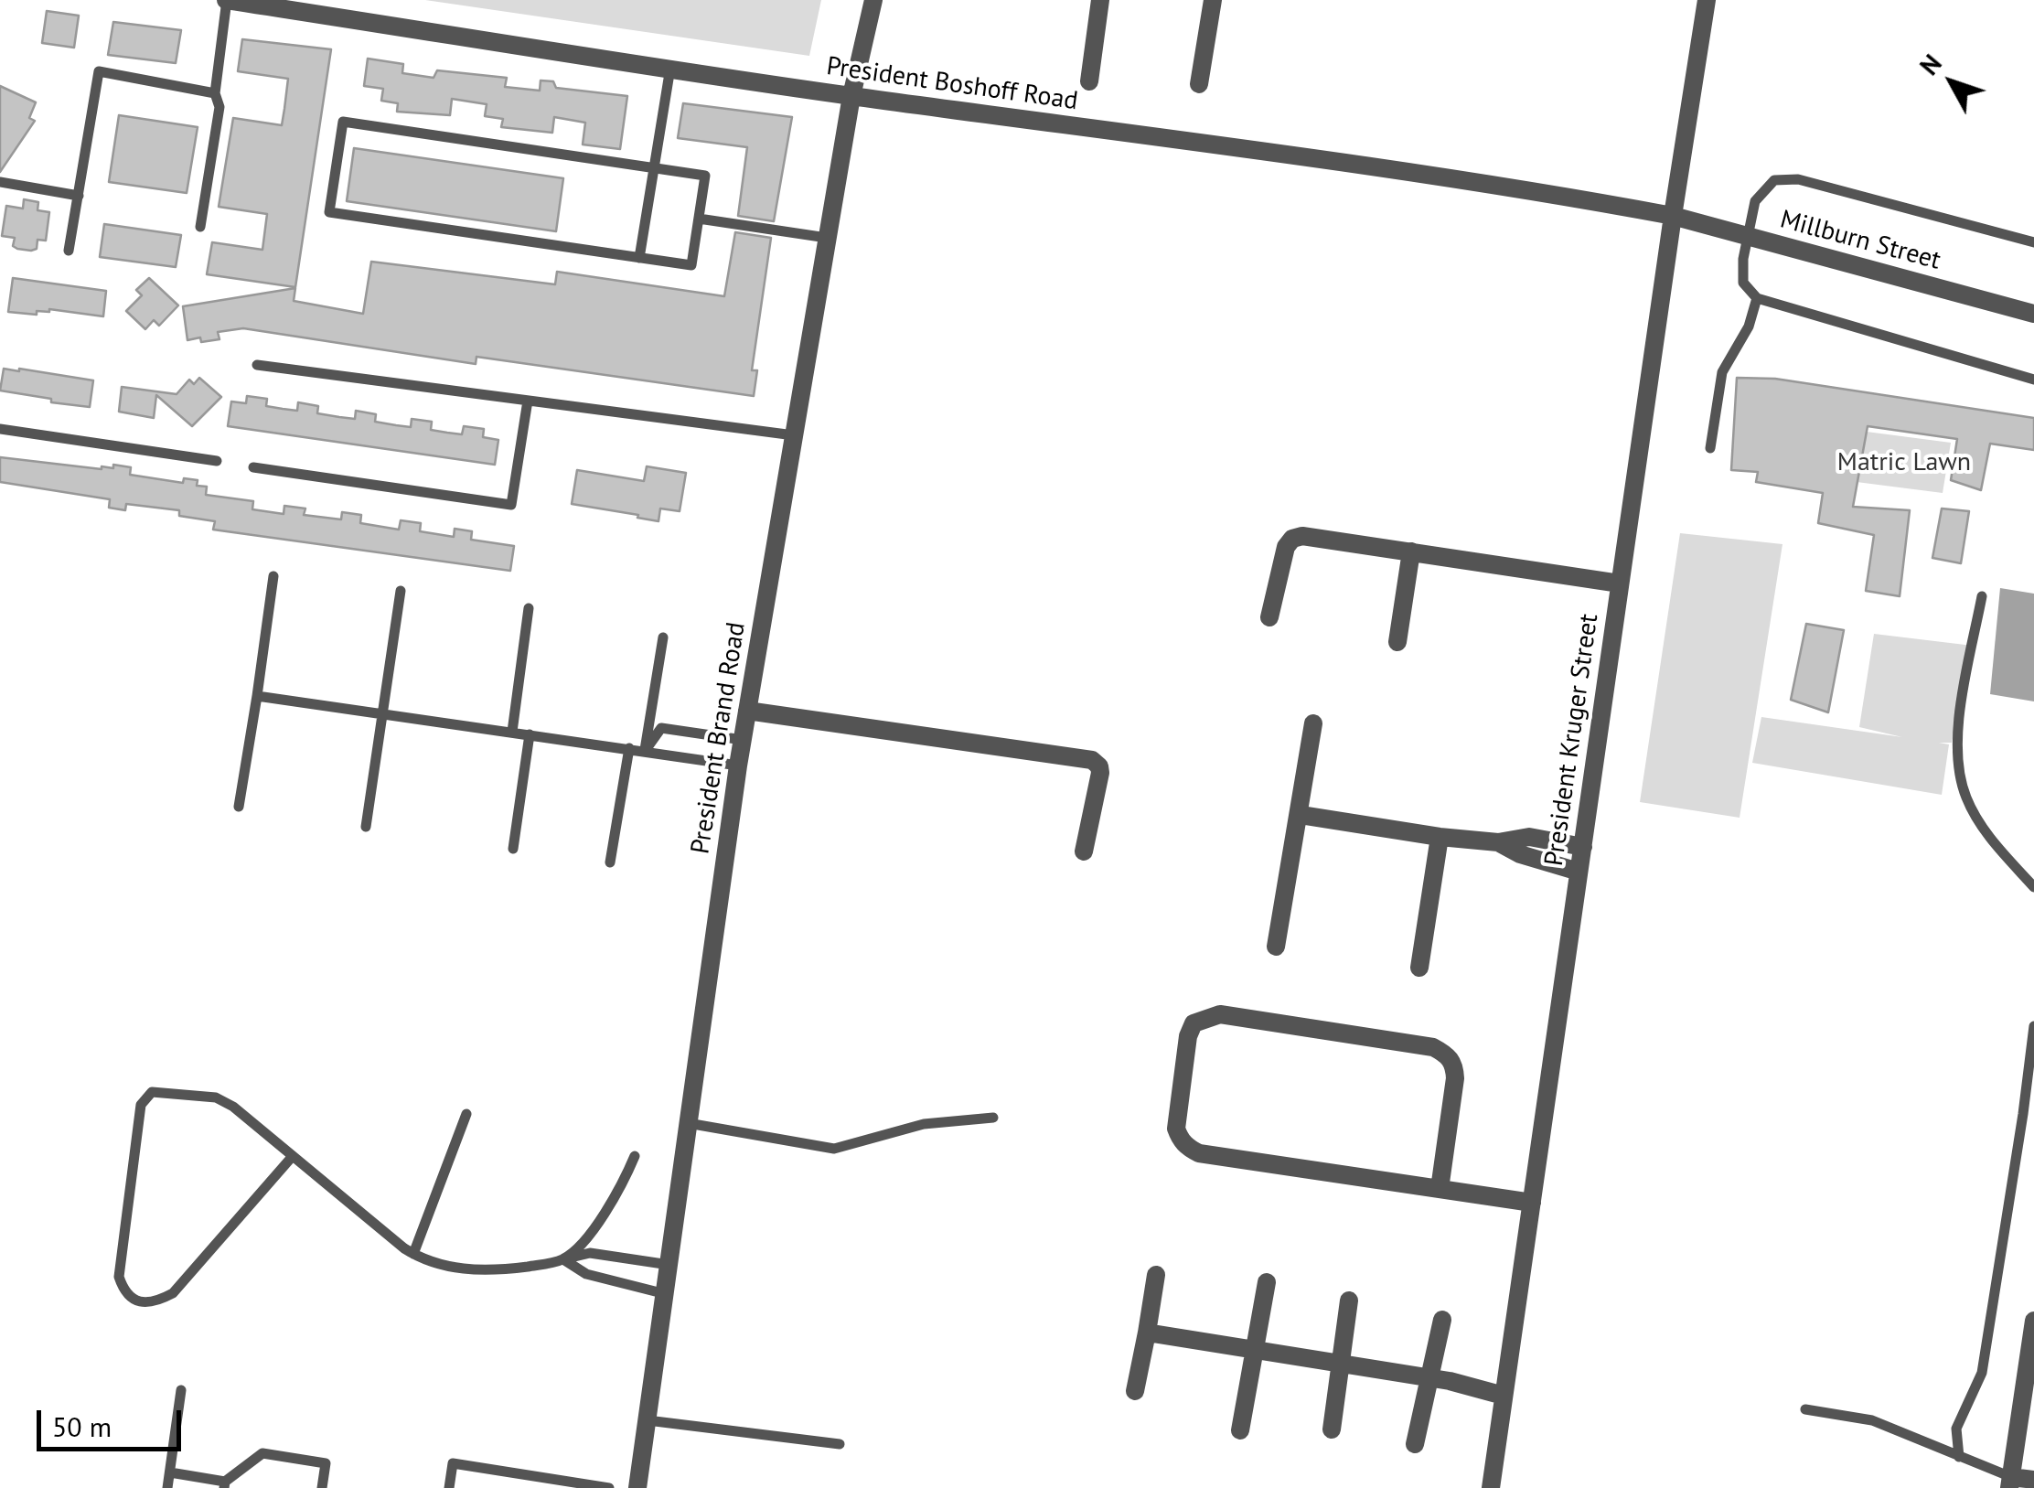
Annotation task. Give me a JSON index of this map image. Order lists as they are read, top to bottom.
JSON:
{
  "streets": {
    "street": [
      "President Boshoff Road",
      "Millburn Street",
      "President Brand Road",
      "President Kruger Street"
    ]
  },
  "crossings": [
    ["President Boshoff Road", "Millburn Street"],
    ["President Boshoff Road", "President Brand Road"],
    ["President Boshoff Road", "President Kruger Street"],
    ["Millburn Street", "President Kruger Street"]
  ],
  "parks": ["Matric Lawn"],
  "scale_bar": "50 m",
  "north": "top left"
}
